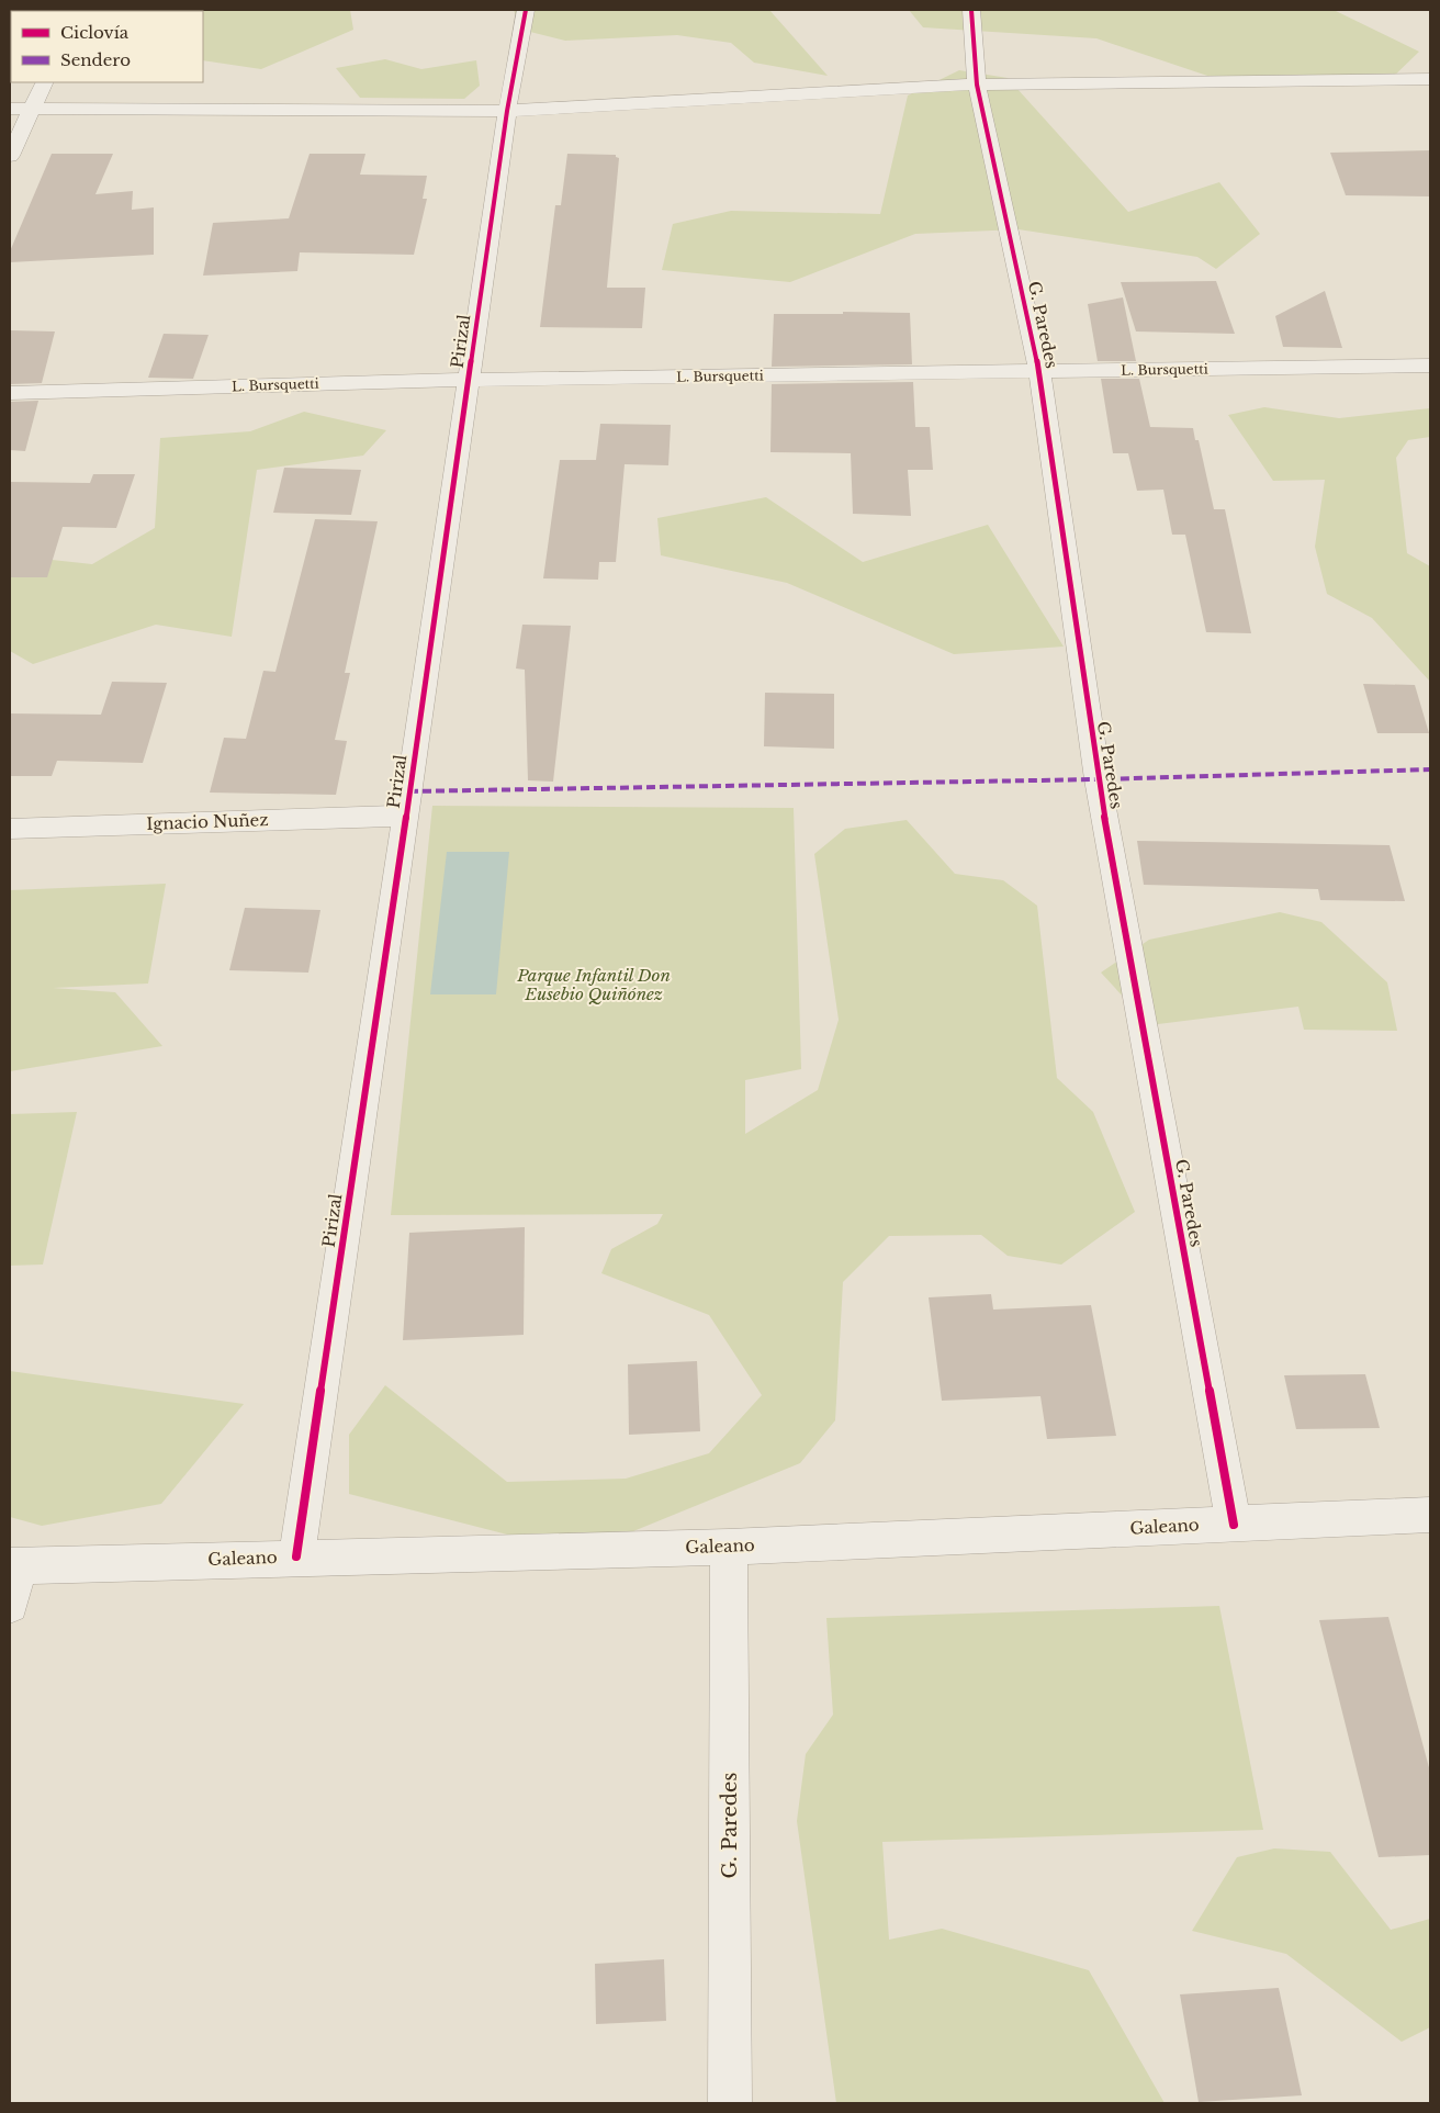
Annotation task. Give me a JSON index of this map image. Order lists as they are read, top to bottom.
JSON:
{
  "streets": {
    "street": [
      "G. Paredes",
      "Pirizal",
      "L. Bursquetti",
      "Ignacio Nuñez",
      "Galeano"
    ]
  },
  "crossings": [
    ["G. Paredes", "L. Bursquetti"],
    ["G. Paredes", "Galeano"],
    ["Pirizal", "L. Bursquetti"],
    ["Pirizal", "Ignacio Nuñez"],
    ["Pirizal", "Galeano"]
  ],
  "parks": ["Parque Infantil Don Eusebio Quiñónez"],
  "legend": ["Ciclovía", "Sendero"]
}
